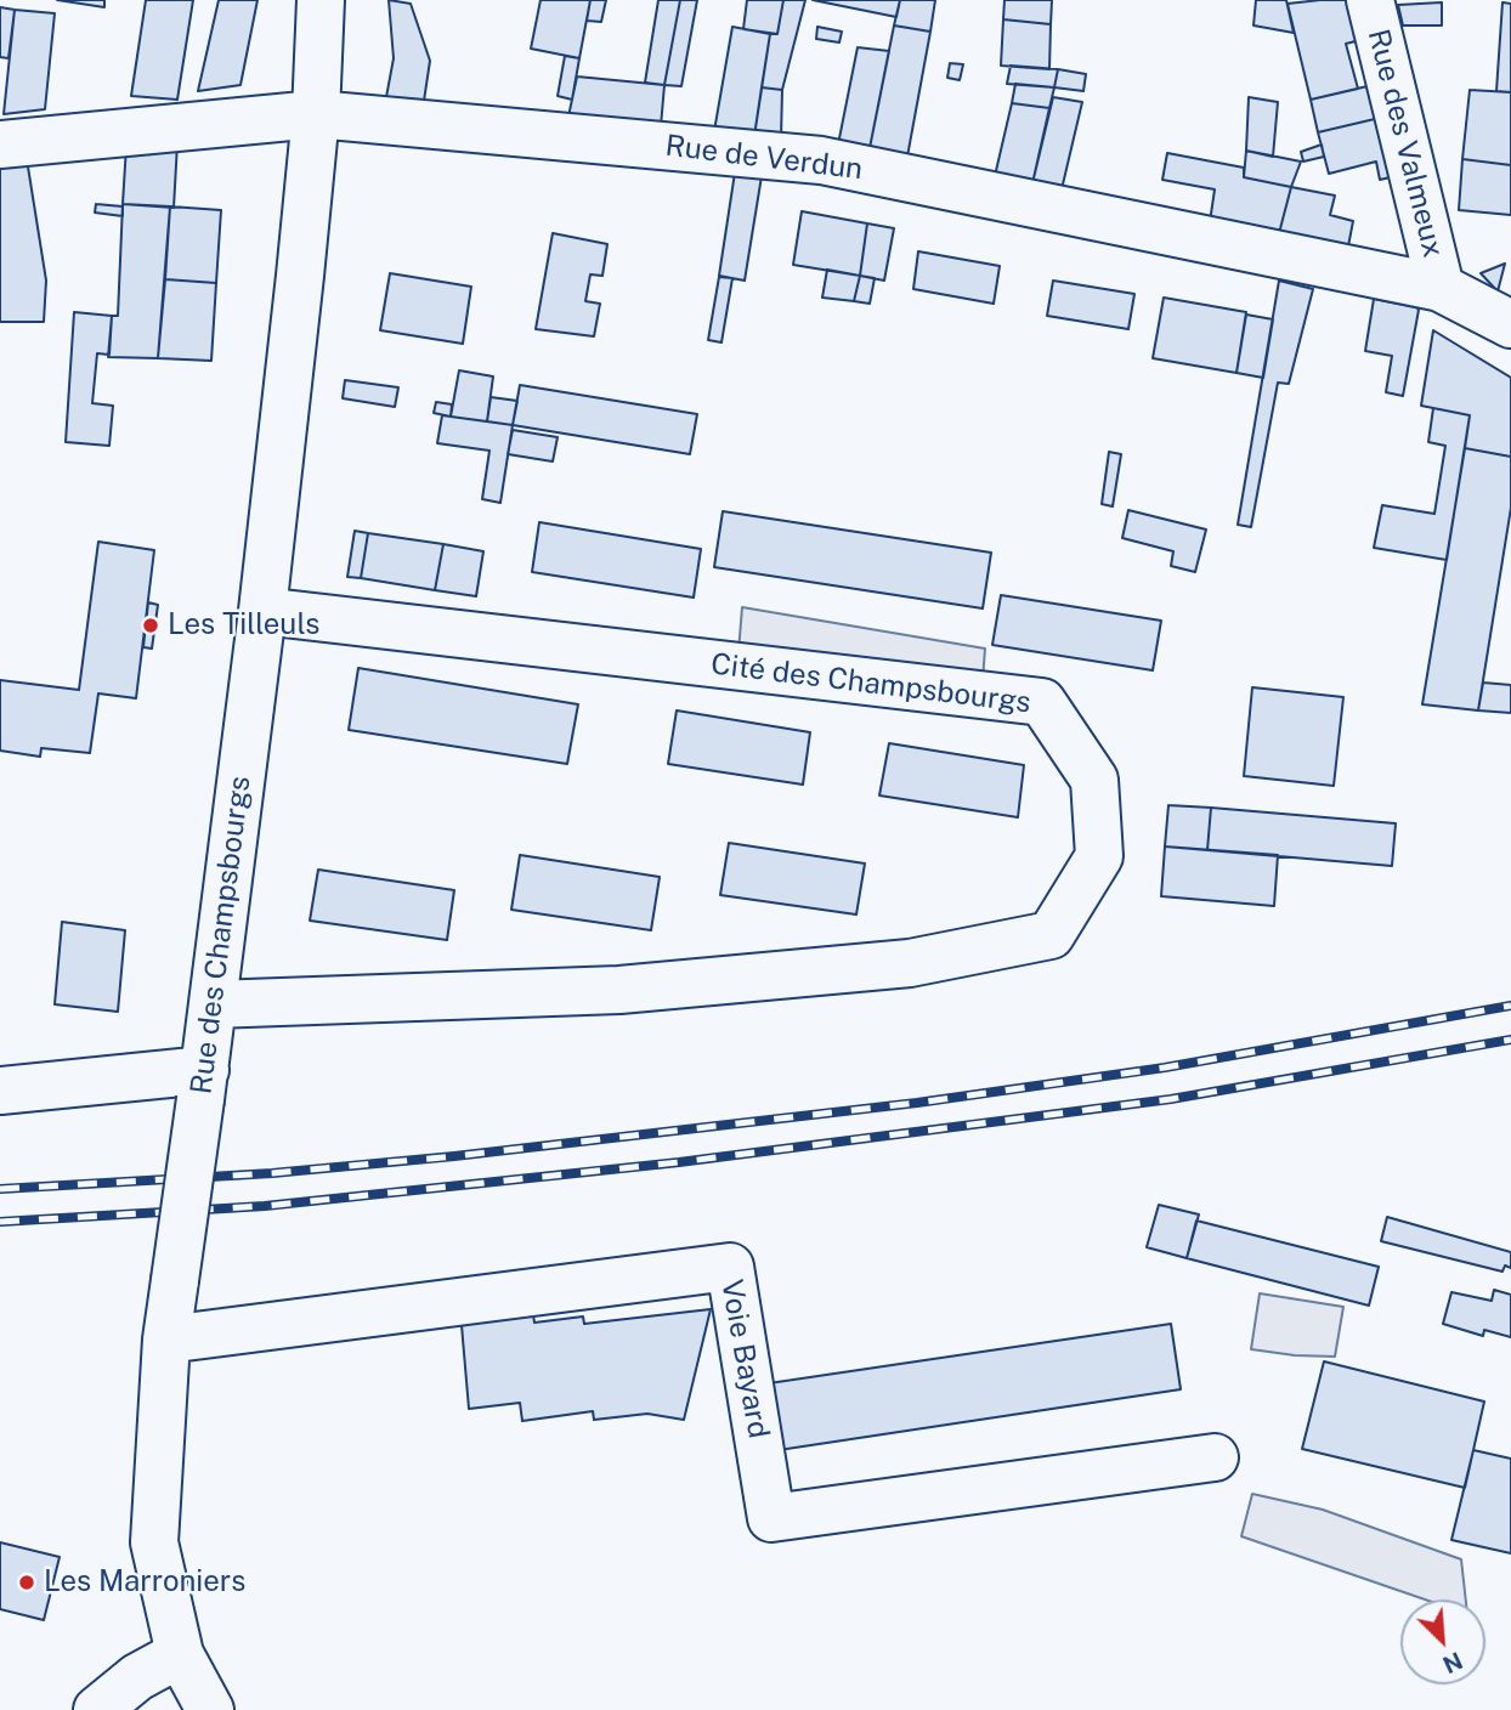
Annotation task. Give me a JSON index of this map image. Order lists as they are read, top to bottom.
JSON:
{
  "streets": {
    "street": [
      "Rue des Valmeux",
      "Rue de Verdun",
      "Cité des Champsbourgs",
      "Rue des Champsbourgs",
      "Voie Bayard"
    ]
  },
  "crossings": [
    ["Rue des Valmeux", "Rue de Verdun"],
    ["Rue de Verdun", "Rue des Champsbourgs"],
    ["Cité des Champsbourgs", "Rue des Champsbourgs"],
    ["Rue des Champsbourgs", "Voie Bayard"]
  ],
  "places": ["Les Tilleuls", "Les Marroniers"],
  "north": "bottom right"
}
